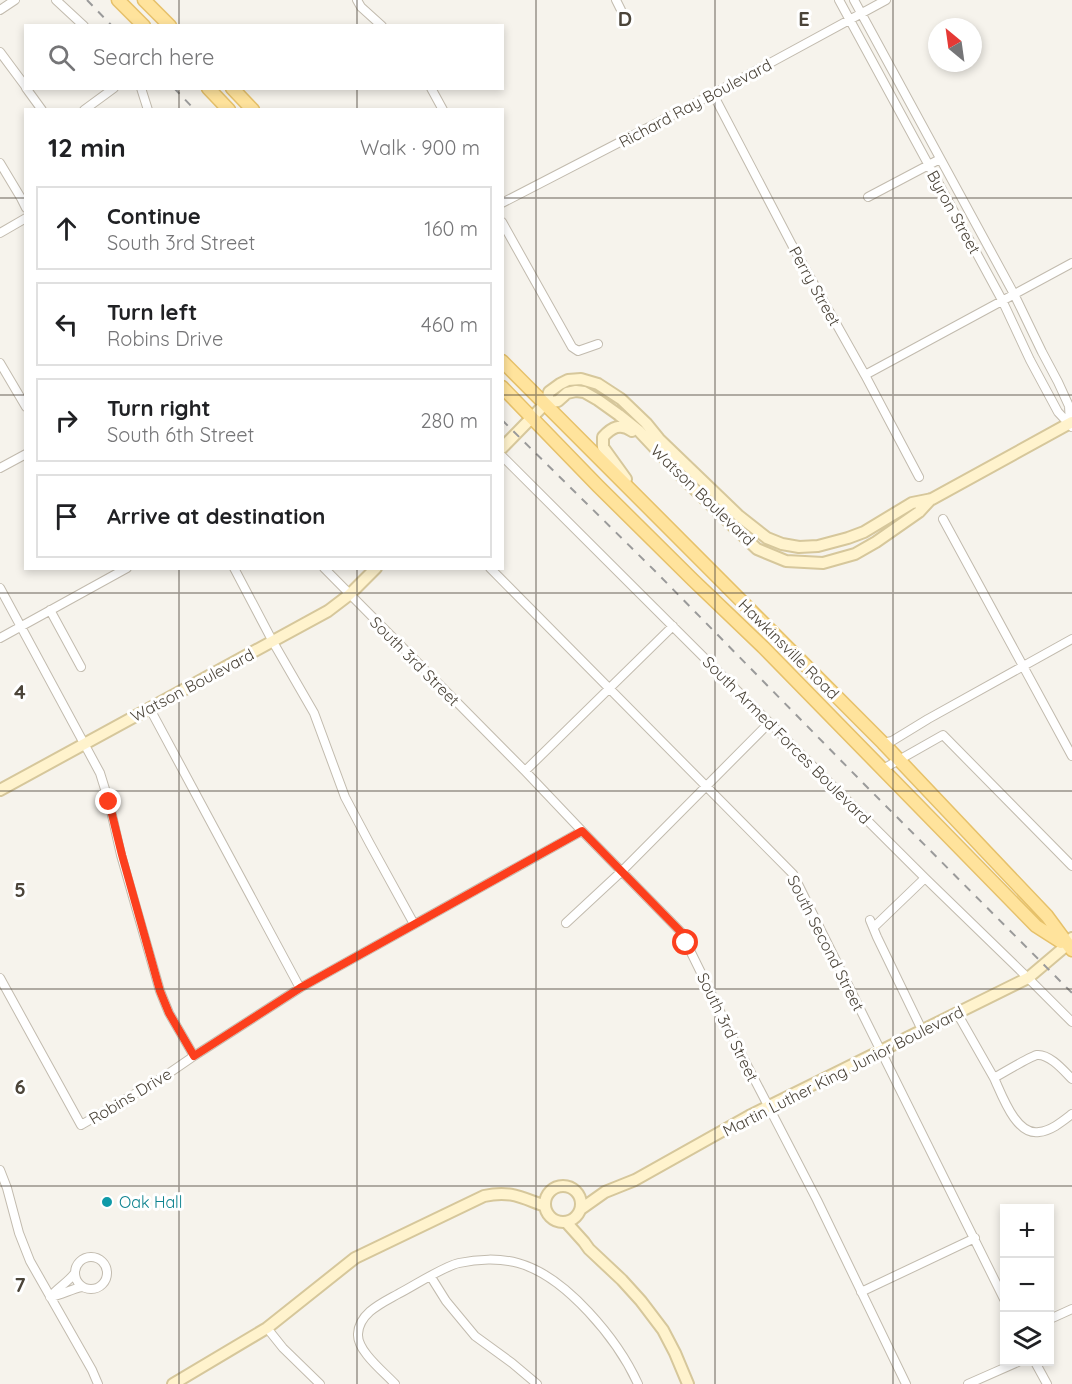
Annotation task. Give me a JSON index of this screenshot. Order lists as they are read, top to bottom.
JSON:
{
  "streets": {
    "main road": ["Hawkinsville Road"],
    "street": [
      "Richard Ray Boulevard",
      "Byron Street",
      "Perry Street",
      "Watson Boulevard",
      "South 3rd Street",
      "South Armed Forces Boulevard",
      "South Second Street",
      "Martin Luther King Junior Boulevard",
      "Robins Drive"
    ]
  },
  "crossings": [
    ["Richard Ray Boulevard", "Byron Street"],
    ["Richard Ray Boulevard", "Perry Street"],
    ["Byron Street", "Watson Boulevard"],
    ["Watson Boulevard", "Hawkinsville Road"],
    ["Watson Boulevard", "South 3rd Street"],
    ["Hawkinsville Road", "Martin Luther King Junior Boulevard"],
    ["South 3rd Street", "Martin Luther King Junior Boulevard"],
    ["South 3rd Street", "Robins Drive"],
    ["South Armed Forces Boulevard", "Martin Luther King Junior Boulevard"],
    ["South Second Street", "Martin Luther King Junior Boulevard"]
  ],
  "places": ["Oak Hall"],
  "north": "top left",
  "page": {
    "search": "Search here",
    "heading": ["12 min", "Walk · 900 m"],
    "list": [
      ["Continue", "South 3rd Street", "160 m"],
      ["Turn left", "Robins Drive", "460 m"],
      ["Turn right", "South 6th Street", "280 m"],
      "Arrive at destination"
    ],
    "map_buttons": ["+", "−"]
  },
  "grid": {
    "columns": ["D", "E"],
    "rows": [
      "4",
      "5",
      "6",
      "7"
    ]
  }
}
